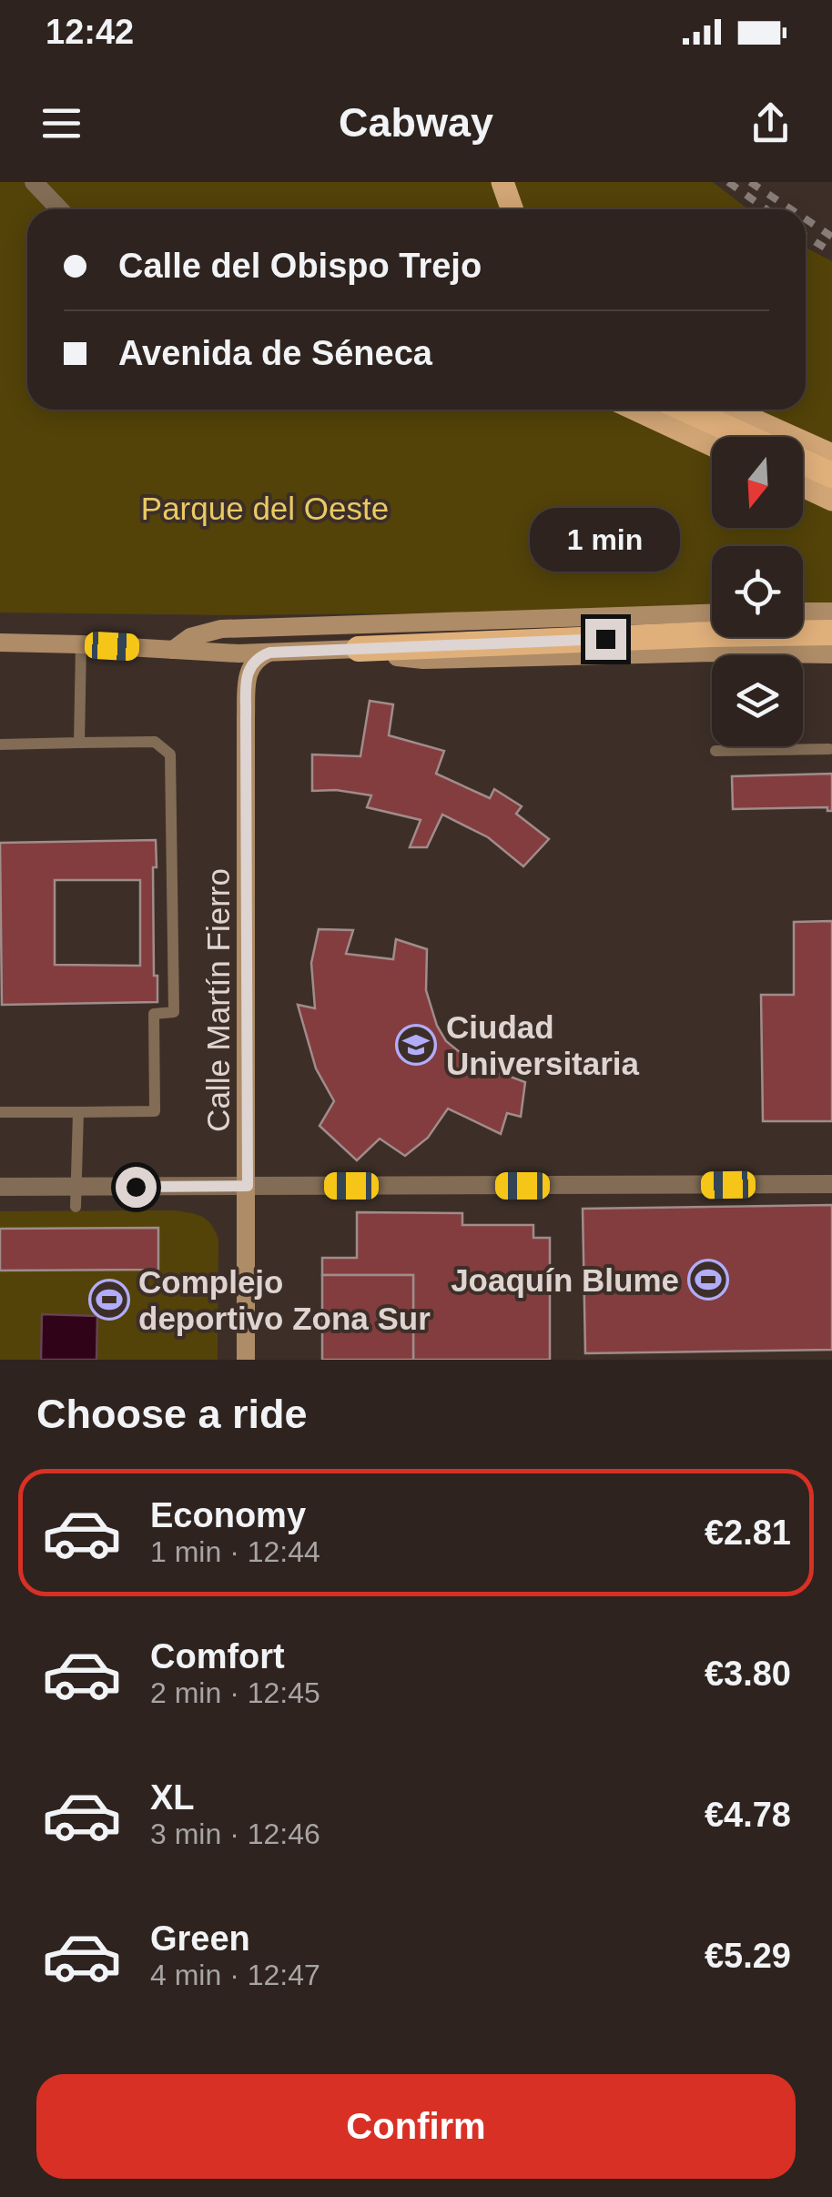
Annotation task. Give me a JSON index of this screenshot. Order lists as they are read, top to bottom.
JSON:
{
  "streets": {
    "main road": ["Calle Martín Fierro"]
  },
  "parks": ["Parque del Oeste"],
  "places": {
    "school or university": ["Ciudad Universitaria"],
    "sports": ["Joaquín Blume", "Complejo deportivo Zona Sur"]
  },
  "north": "bottom",
  "page": {
    "status": "12:42",
    "header": "Cabway",
    "banner": ["Calle del Obispo Trejo", "Avenida de Séneca"],
    "bubble": "1 min",
    "heading": "Choose a ride",
    "list": [
      {
        "name": "Economy",
        "note": "1 min · 12:44",
        "value": "€2.81"
      },
      {
        "name": "Comfort",
        "note": "2 min · 12:45",
        "value": "€3.80"
      },
      {
        "name": "XL",
        "note": "3 min · 12:46",
        "value": "€4.78"
      },
      {
        "name": "Green",
        "note": "4 min · 12:47",
        "value": "€5.29"
      }
    ],
    "buttons": "Confirm"
  }
}
